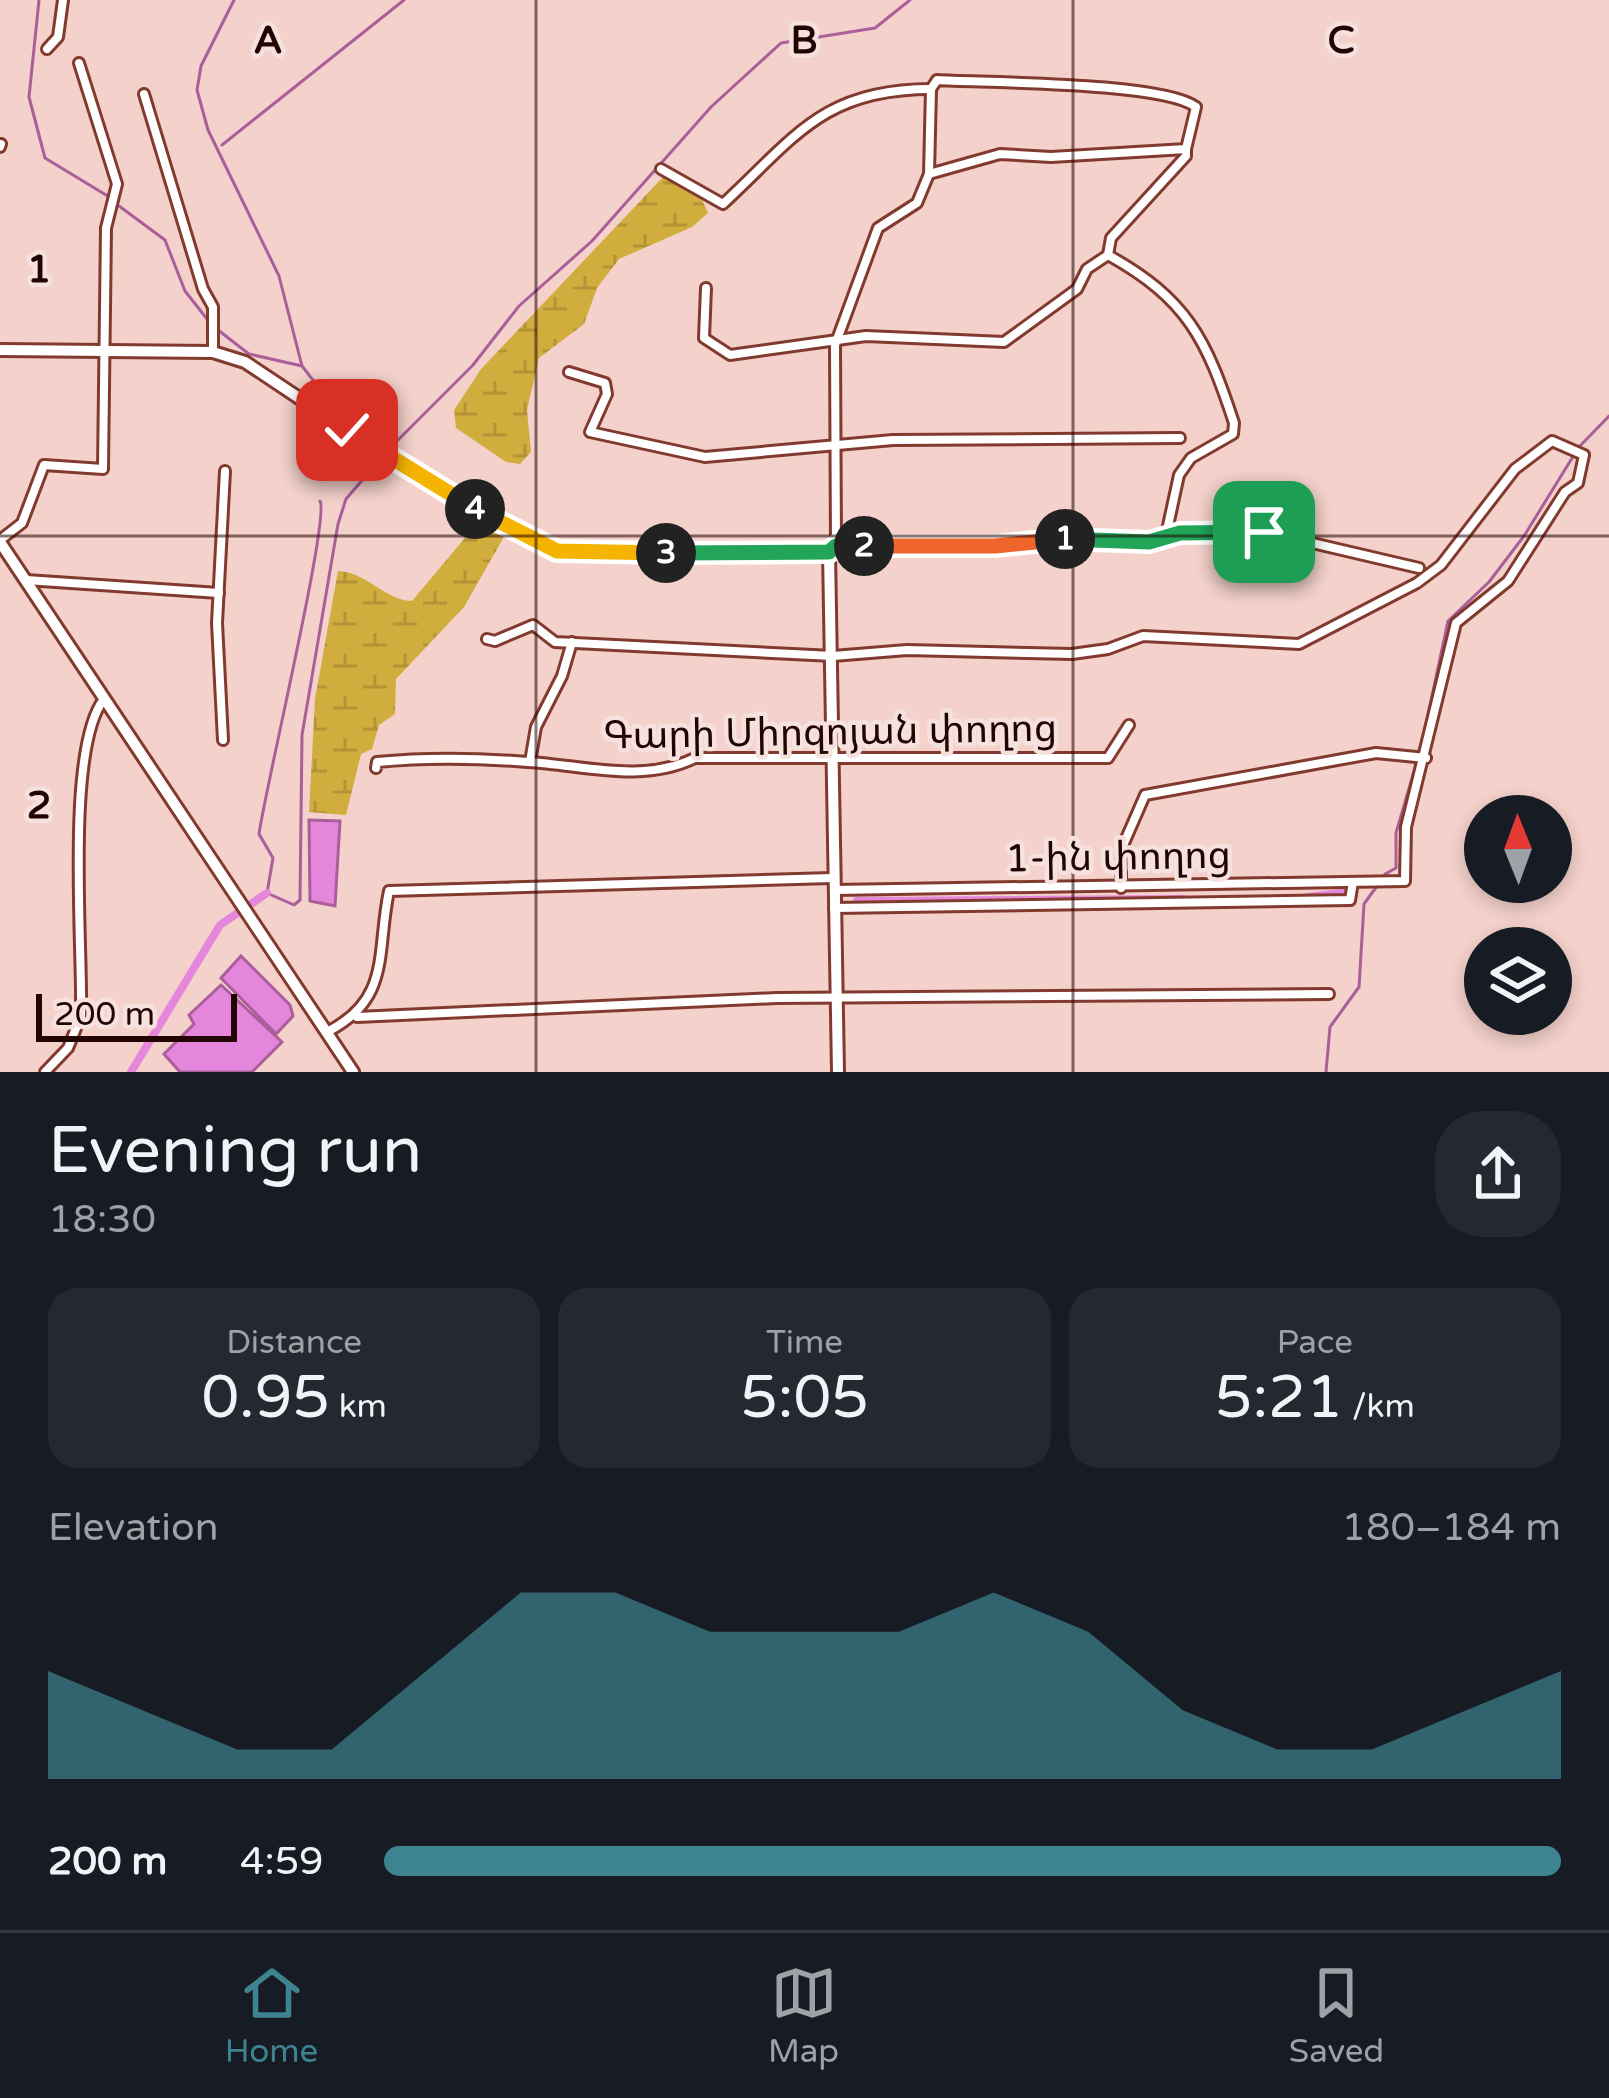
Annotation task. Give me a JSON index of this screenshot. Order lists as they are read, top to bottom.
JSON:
{
  "streets": {
    "street": ["Գարի Միրզոյան փողոց", "1-ին փողոց"]
  },
  "scale_bar": "200 m",
  "north": "top",
  "page": {
    "pins": [
      "4",
      "1",
      "2",
      "3"
    ],
    "scale": "200 m",
    "heading": ["Evening run", "18:30"],
    "stats": [
      ["Distance", "0.95 km"],
      ["Time", "5:05"],
      ["Pace", "5:21 /km"]
    ],
    "chart": ["Elevation", "180–184 m"],
    "list": [
      {
        "name": "200 m",
        "note": "4:59"
      }
    ],
    "tabs": ["Home", "Map", "Saved"]
  },
  "grid": {
    "columns": ["A", "B", "C"],
    "rows": ["1", "2"]
  }
}
